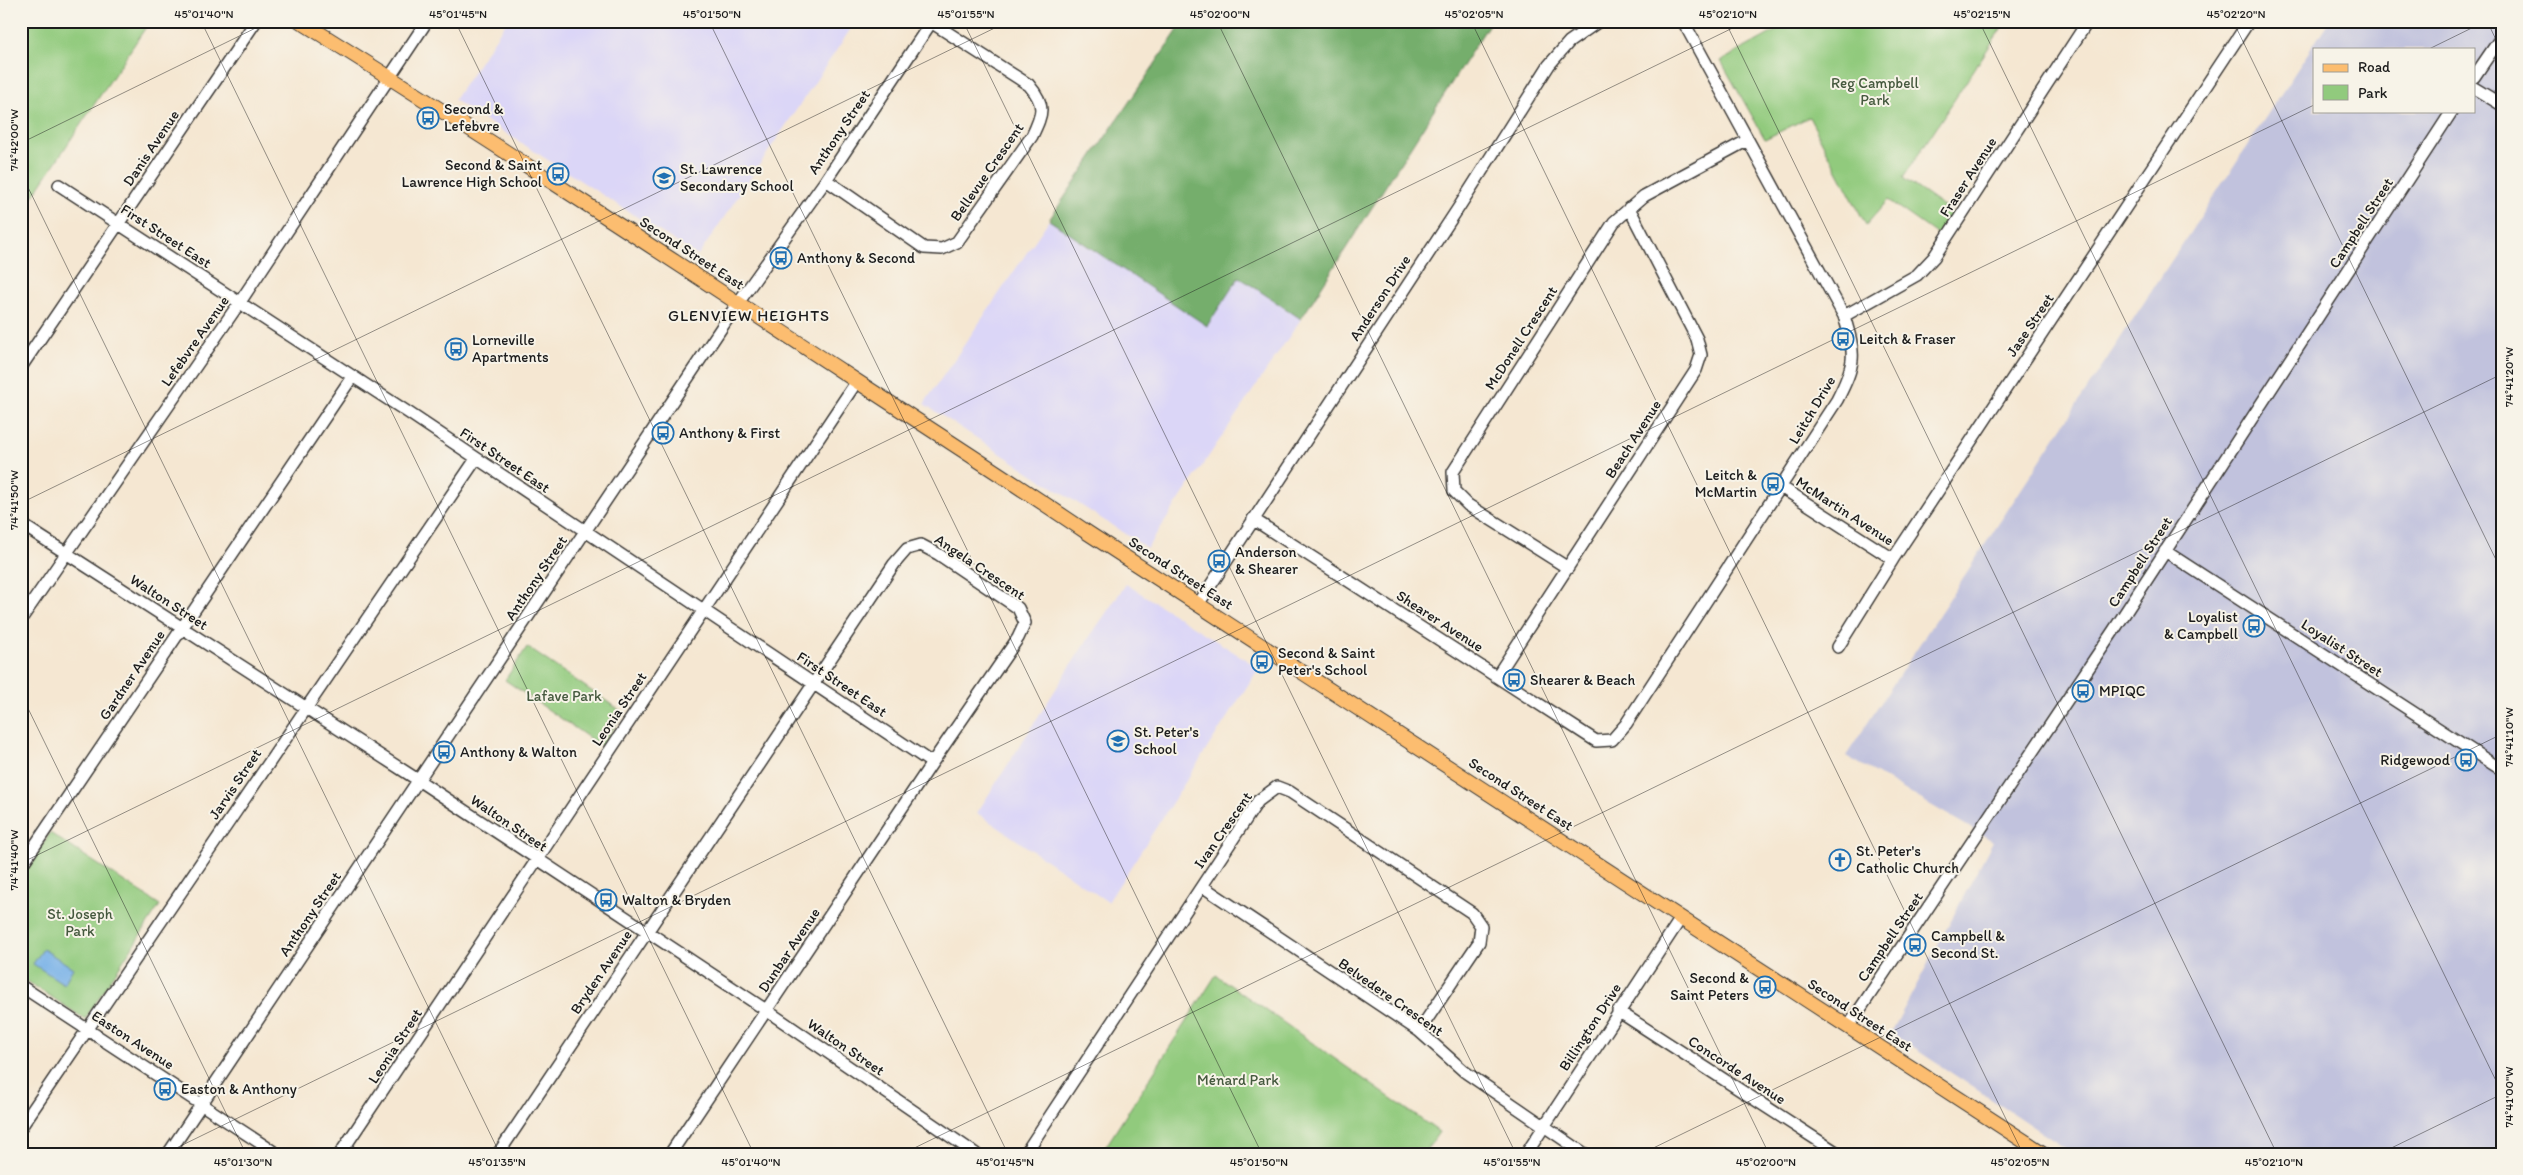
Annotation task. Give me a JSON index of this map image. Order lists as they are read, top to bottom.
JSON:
{
  "streets": {
    "main road": ["Second Street East"],
    "street": [
      "Anthony Street",
      "Danis Avenue",
      "Bellevue Crescent",
      "Fraser Avenue",
      "Campbell Street",
      "First Street East",
      "Anderson Drive",
      "Jase Street",
      "McDonell Crescent",
      "Lefebvre Avenue",
      "Leitch Drive",
      "Beach Avenue",
      "McMartin Avenue",
      "Angela Crescent",
      "Walton Street",
      "Shearer Avenue",
      "Loyalist Street",
      "Gardner Avenue",
      "Leonia Street",
      "Jarvis Street",
      "Ivan Crescent",
      "Dunbar Avenue",
      "Bryden Avenue",
      "Belvedere Crescent",
      "Billington Drive",
      "Easton Avenue",
      "Concorde Avenue"
    ]
  },
  "crossings": [
    ["Anthony Street", "Bellevue Crescent"],
    ["Anthony Street", "First Street East"],
    ["Anthony Street", "Second Street East"],
    ["Anthony Street", "Walton Street"],
    ["Anthony Street", "Easton Avenue"],
    ["Danis Avenue", "First Street East"],
    ["Fraser Avenue", "Leitch Drive"],
    ["Campbell Street", "Second Street East"],
    ["Campbell Street", "Loyalist Street"],
    ["First Street East", "Lefebvre Avenue"],
    ["First Street East", "Angela Crescent"],
    ["First Street East", "Gardner Avenue"],
    ["First Street East", "Leonia Street"],
    ["First Street East", "Jarvis Street"],
    ["First Street East", "Dunbar Avenue"],
    ["First Street East", "Bryden Avenue"],
    ["Second Street East", "Anderson Drive"],
    ["Second Street East", "Lefebvre Avenue"],
    ["Second Street East", "Leonia Street"],
    ["Second Street East", "Billington Drive"],
    ["Anderson Drive", "Shearer Avenue"],
    ["Jase Street", "McMartin Avenue"],
    ["McDonell Crescent", "Leitch Drive"],
    ["McDonell Crescent", "Beach Avenue"],
    ["Lefebvre Avenue", "Walton Street"],
    ["Leitch Drive", "McMartin Avenue"],
    ["Leitch Drive", "Shearer Avenue"],
    ["Beach Avenue", "Shearer Avenue"],
    ["Angela Crescent", "Dunbar Avenue"],
    ["Angela Crescent", "Bryden Avenue"],
    ["Walton Street", "Gardner Avenue"],
    ["Walton Street", "Leonia Street"],
    ["Walton Street", "Jarvis Street"],
    ["Walton Street", "Dunbar Avenue"],
    ["Walton Street", "Bryden Avenue"],
    ["Jarvis Street", "Easton Avenue"],
    ["Ivan Crescent", "Belvedere Crescent"],
    ["Belvedere Crescent", "Billington Drive"],
    ["Billington Drive", "Concorde Avenue"]
  ],
  "districts": ["GLENVIEW HEIGHTS"],
  "parks": [
    "Reg Campbell Park",
    "Lafave Park",
    "St. Joseph Park",
    "Ménard Park"
  ],
  "places": {
    "bus stop": [
      "Second & Lefebvre",
      "Second & Saint Lawrence High School",
      "Anthony & Second",
      "Leitch & Fraser",
      "Lorneville Apartments",
      "Anthony & First",
      "Leitch & McMartin",
      "Anderson & Shearer",
      "Loyalist & Campbell",
      "Second & Saint Peter's School",
      "Shearer & Beach",
      "MPIQC",
      "Anthony & Walton",
      "Ridgewood",
      "Walton & Bryden",
      "Campbell & Second St.",
      "Second & Saint Peters",
      "Easton & Anthony"
    ],
    "school or university": ["St. Lawrence Secondary School", "St. Peter's School"],
    "church": ["St. Peter's Catholic Church"]
  },
  "legend": ["Road", "Park"],
  "coordinates": [
    "45°01'40\"N",
    "45°01'45\"N",
    "45°01'50\"N",
    "45°01'55\"N",
    "45°02'00\"N",
    "45°02'05\"N",
    "45°02'10\"N",
    "45°02'15\"N",
    "45°02'20\"N",
    "74°42'00\"W",
    "74°41'20\"W",
    "74°41'50\"W",
    "74°41'10\"W",
    "74°41'40\"W",
    "74°41'00\"W",
    "45°01'30\"N",
    "45°01'35\"N"
  ]
}
